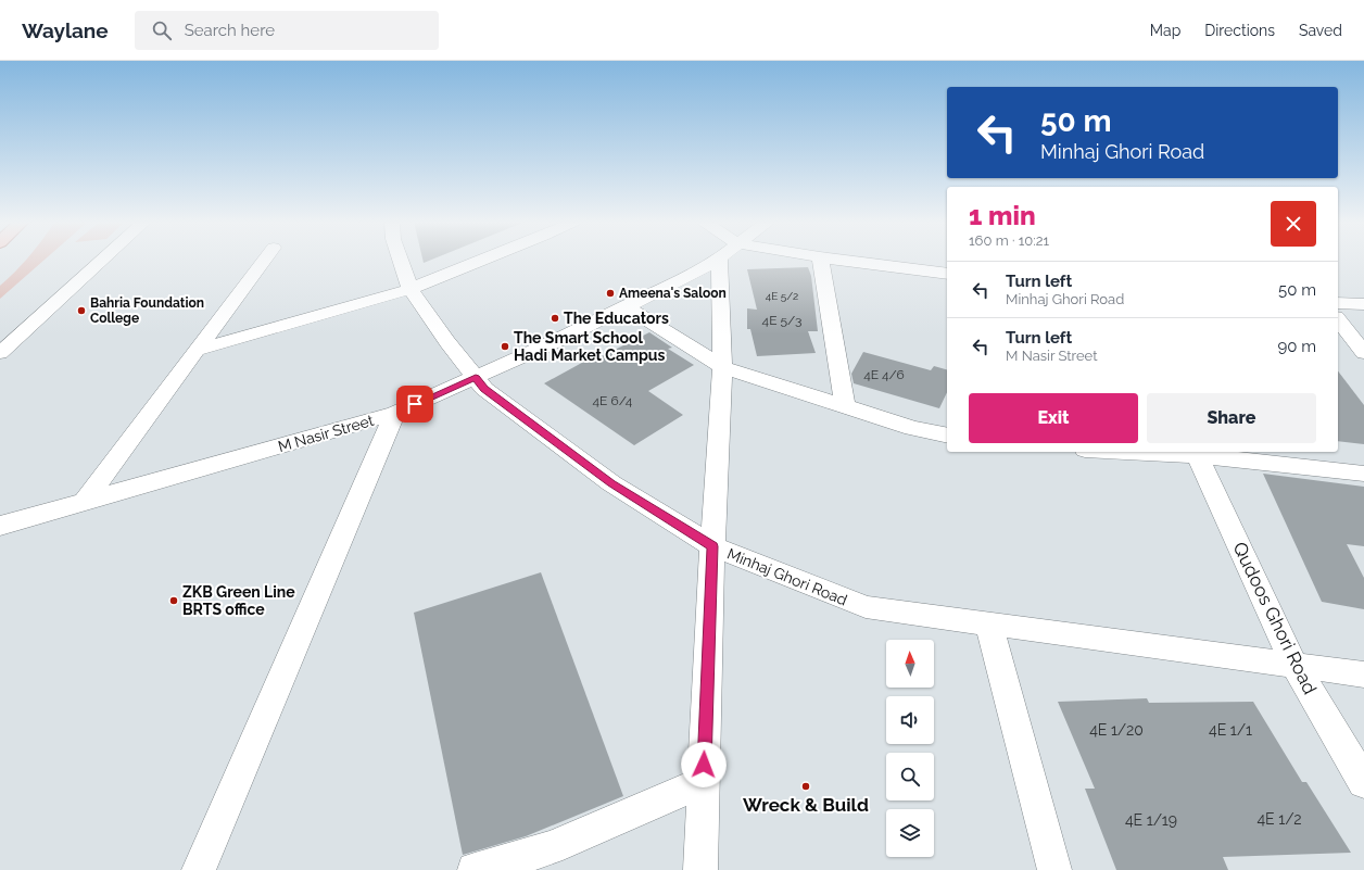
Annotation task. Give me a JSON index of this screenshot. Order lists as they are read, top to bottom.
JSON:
{
  "streets": {
    "street": ["M Nasir Street", "Minhaj Ghori Road", "Qudoos Ghori Road"]
  },
  "crossings": [
    ["M Nasir Street", "Minhaj Ghori Road"],
    ["Minhaj Ghori Road", "Qudoos Ghori Road"]
  ],
  "places": [
    "Ameena's Saloon",
    "Bahria Foundation College",
    "The Educators",
    "The Smart School Hadi Market Campus",
    "ZKB Green Line BRTS office",
    "Wreck & Build"
  ],
  "house_numbers": [
    "4E 5/2",
    "4E 5/3",
    "4E 4/6",
    "4E 6/4",
    "4E 1/20",
    "4E 1/1",
    "4E 1/2",
    "4E 1/19"
  ],
  "north": "top",
  "page": {
    "header": "Waylane",
    "search": "Search here",
    "nav": ["Map", "Directions", "Saved"],
    "turn": ["50 m", "Minhaj Ghori Road"],
    "heading": ["1 min", "160 m · 10:21"],
    "list": [
      {
        "name": "Turn left",
        "note": "Minhaj Ghori Road",
        "value": "50 m"
      },
      {
        "name": "Turn left",
        "note": "M Nasir Street",
        "value": "90 m"
      }
    ],
    "buttons": ["Exit", "Share"]
  }
}
